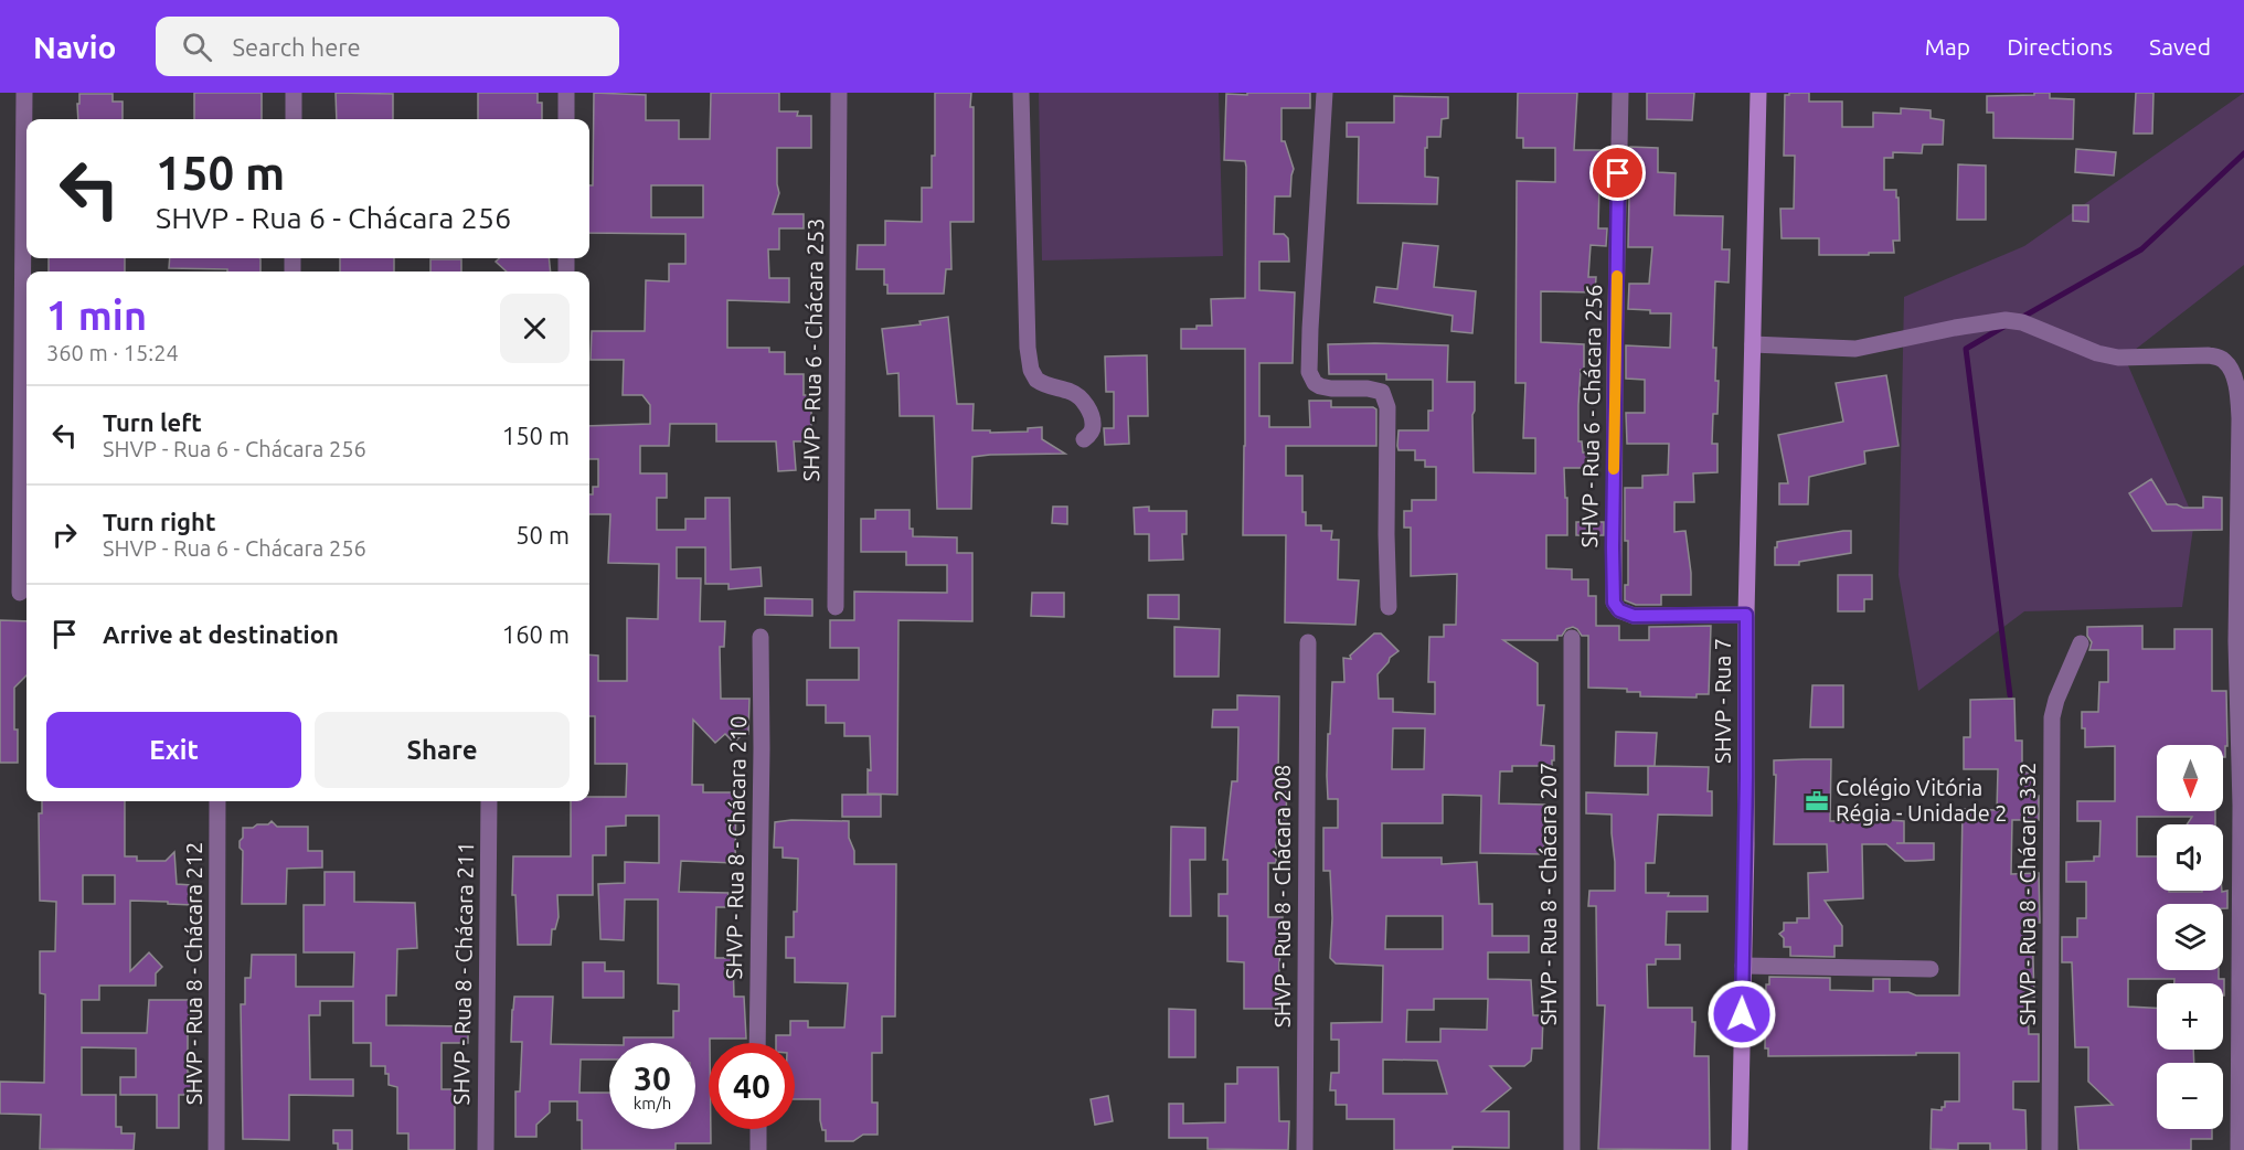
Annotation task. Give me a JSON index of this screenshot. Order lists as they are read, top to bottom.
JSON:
{
  "streets": {
    "street": [
      "SHVP - Rua 6 - Chácara 253",
      "SHVP - Rua 6 - Chácara 256",
      "SHVP - Rua 7",
      "SHVP - Rua 8 - Chácara 210",
      "SHVP - Rua 8 - Chácara 207",
      "SHVP - Rua 8 - Chácara 332",
      "SHVP - Rua 8 - Chácara 208",
      "SHVP - Rua 8 - Chácara 212",
      "SHVP - Rua 8 - Chácara 211"
    ]
  },
  "crossings": [
    ["SHVP - Rua 6 - Chácara 256", "SHVP - Rua 7"]
  ],
  "places": {
    "office": ["Colégio Vitória Régia - Unidade 2"]
  },
  "north": "bottom",
  "page": {
    "header": "Navio",
    "search": "Search here",
    "nav": ["Map", "Directions", "Saved"],
    "turn": ["150 m", "SHVP - Rua 6 - Chácara 256"],
    "heading": ["1 min", "360 m · 15:24"],
    "list": [
      {
        "name": "Turn left",
        "note": "SHVP - Rua 6 - Chácara 256",
        "value": "150 m"
      },
      {
        "name": "Turn right",
        "note": "SHVP - Rua 6 - Chácara 256",
        "value": "50 m"
      },
      {
        "name": "Arrive at destination",
        "value": "160 m"
      }
    ],
    "buttons": ["Exit", "Share"],
    "map_buttons": ["+", "−"],
    "speed": "30 km/h",
    "limit": "40"
  }
}
